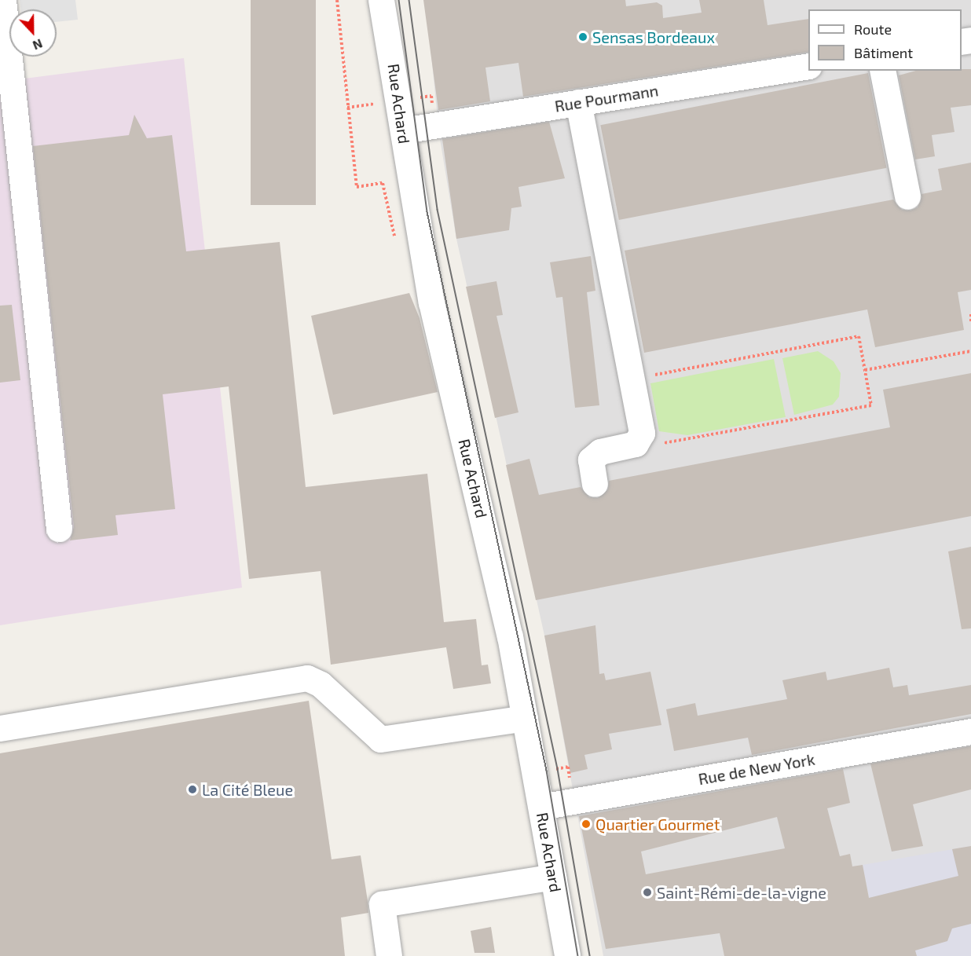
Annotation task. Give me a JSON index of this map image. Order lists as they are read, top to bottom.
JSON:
{
  "streets": {
    "street": ["Rue Pourmann", "Rue Achard", "Rue de New York"]
  },
  "crossings": [
    ["Rue Pourmann", "Rue Achard"],
    ["Rue Achard", "Rue de New York"]
  ],
  "places": [
    "Sensas Bordeaux",
    "La Cité Bleue",
    "Quartier Gourmet",
    "Saint-Rémi-de-la-vigne"
  ],
  "legend": ["Route", "Bâtiment"],
  "north": "bottom"
}
